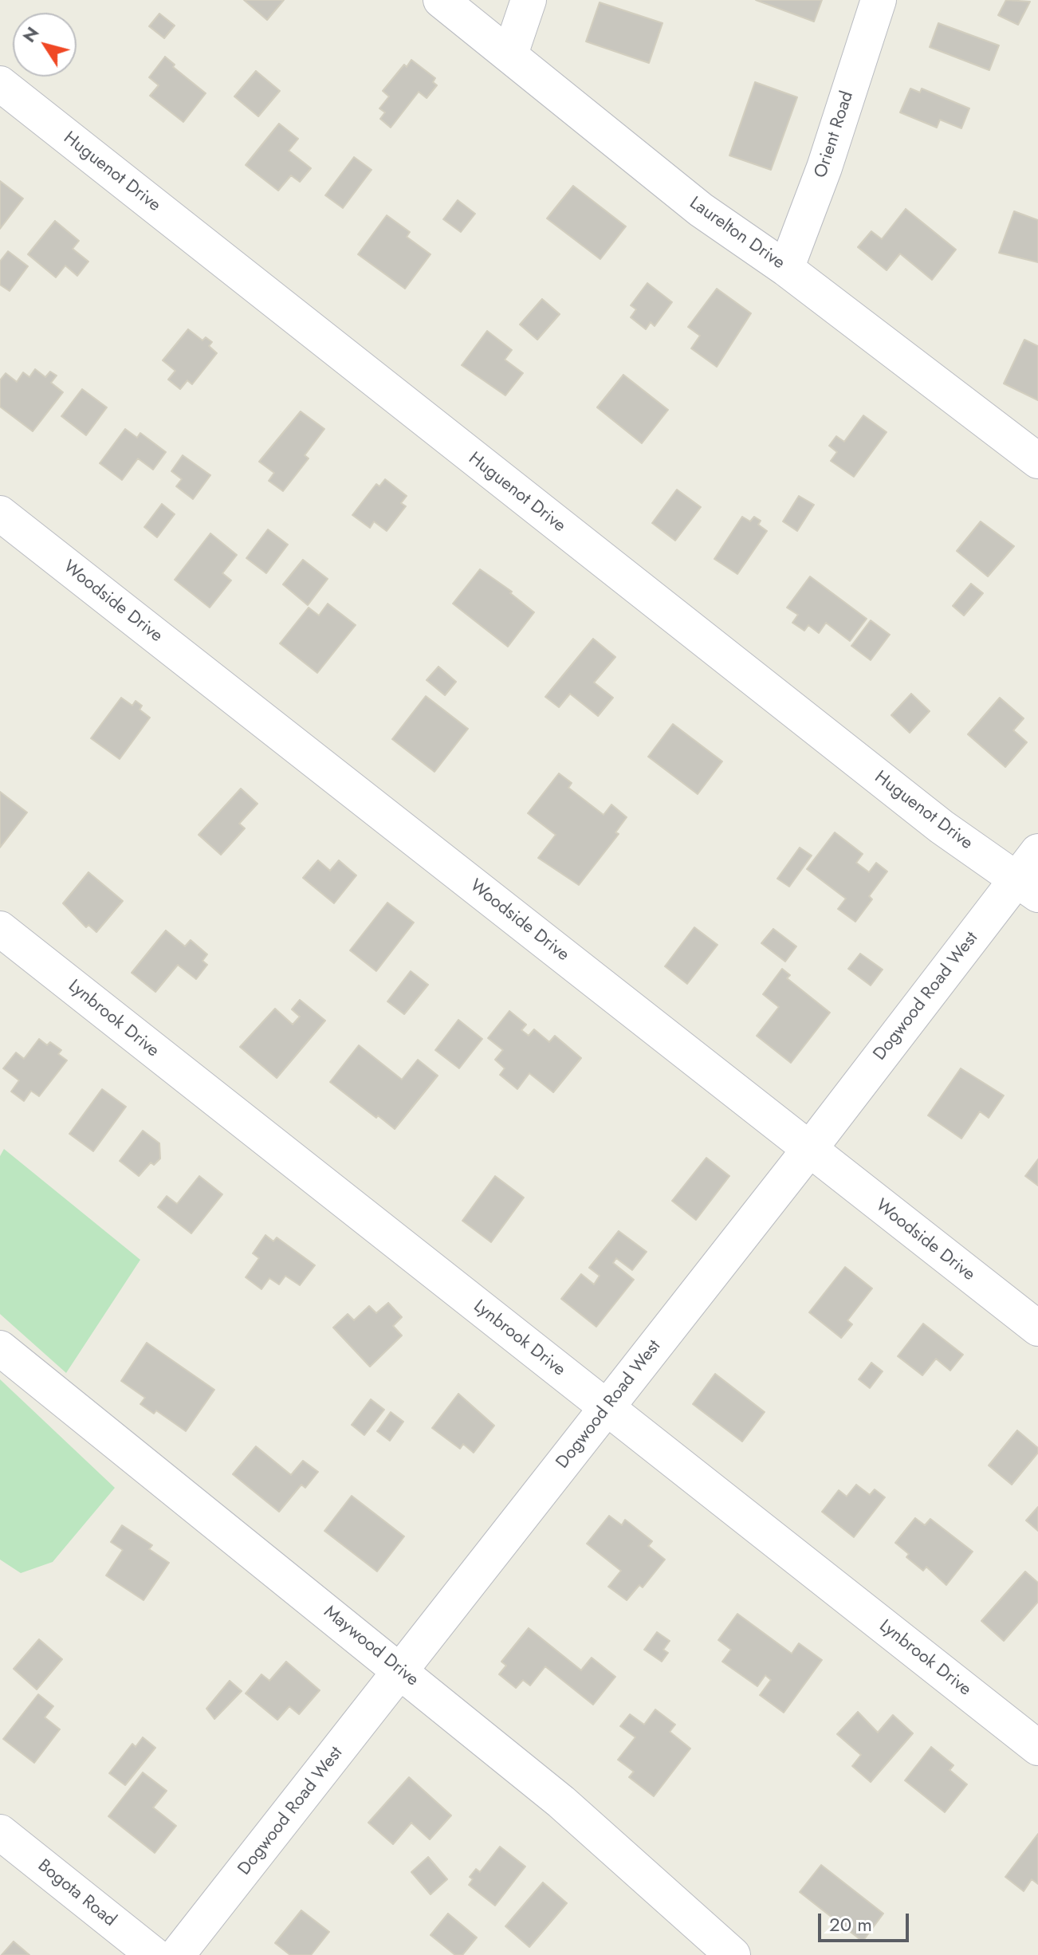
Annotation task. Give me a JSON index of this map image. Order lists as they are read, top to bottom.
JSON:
{
  "streets": {
    "street": [
      "Orient Road",
      "Huguenot Drive",
      "Laurelton Drive",
      "Woodside Drive",
      "Dogwood Road West",
      "Lynbrook Drive",
      "Maywood Drive",
      "Bogota Road"
    ]
  },
  "crossings": [
    ["Orient Road", "Laurelton Drive"],
    ["Huguenot Drive", "Dogwood Road West"],
    ["Woodside Drive", "Dogwood Road West"],
    ["Dogwood Road West", "Lynbrook Drive"],
    ["Dogwood Road West", "Maywood Drive"]
  ],
  "scale_bar": "20 m",
  "north": "top left"
}
